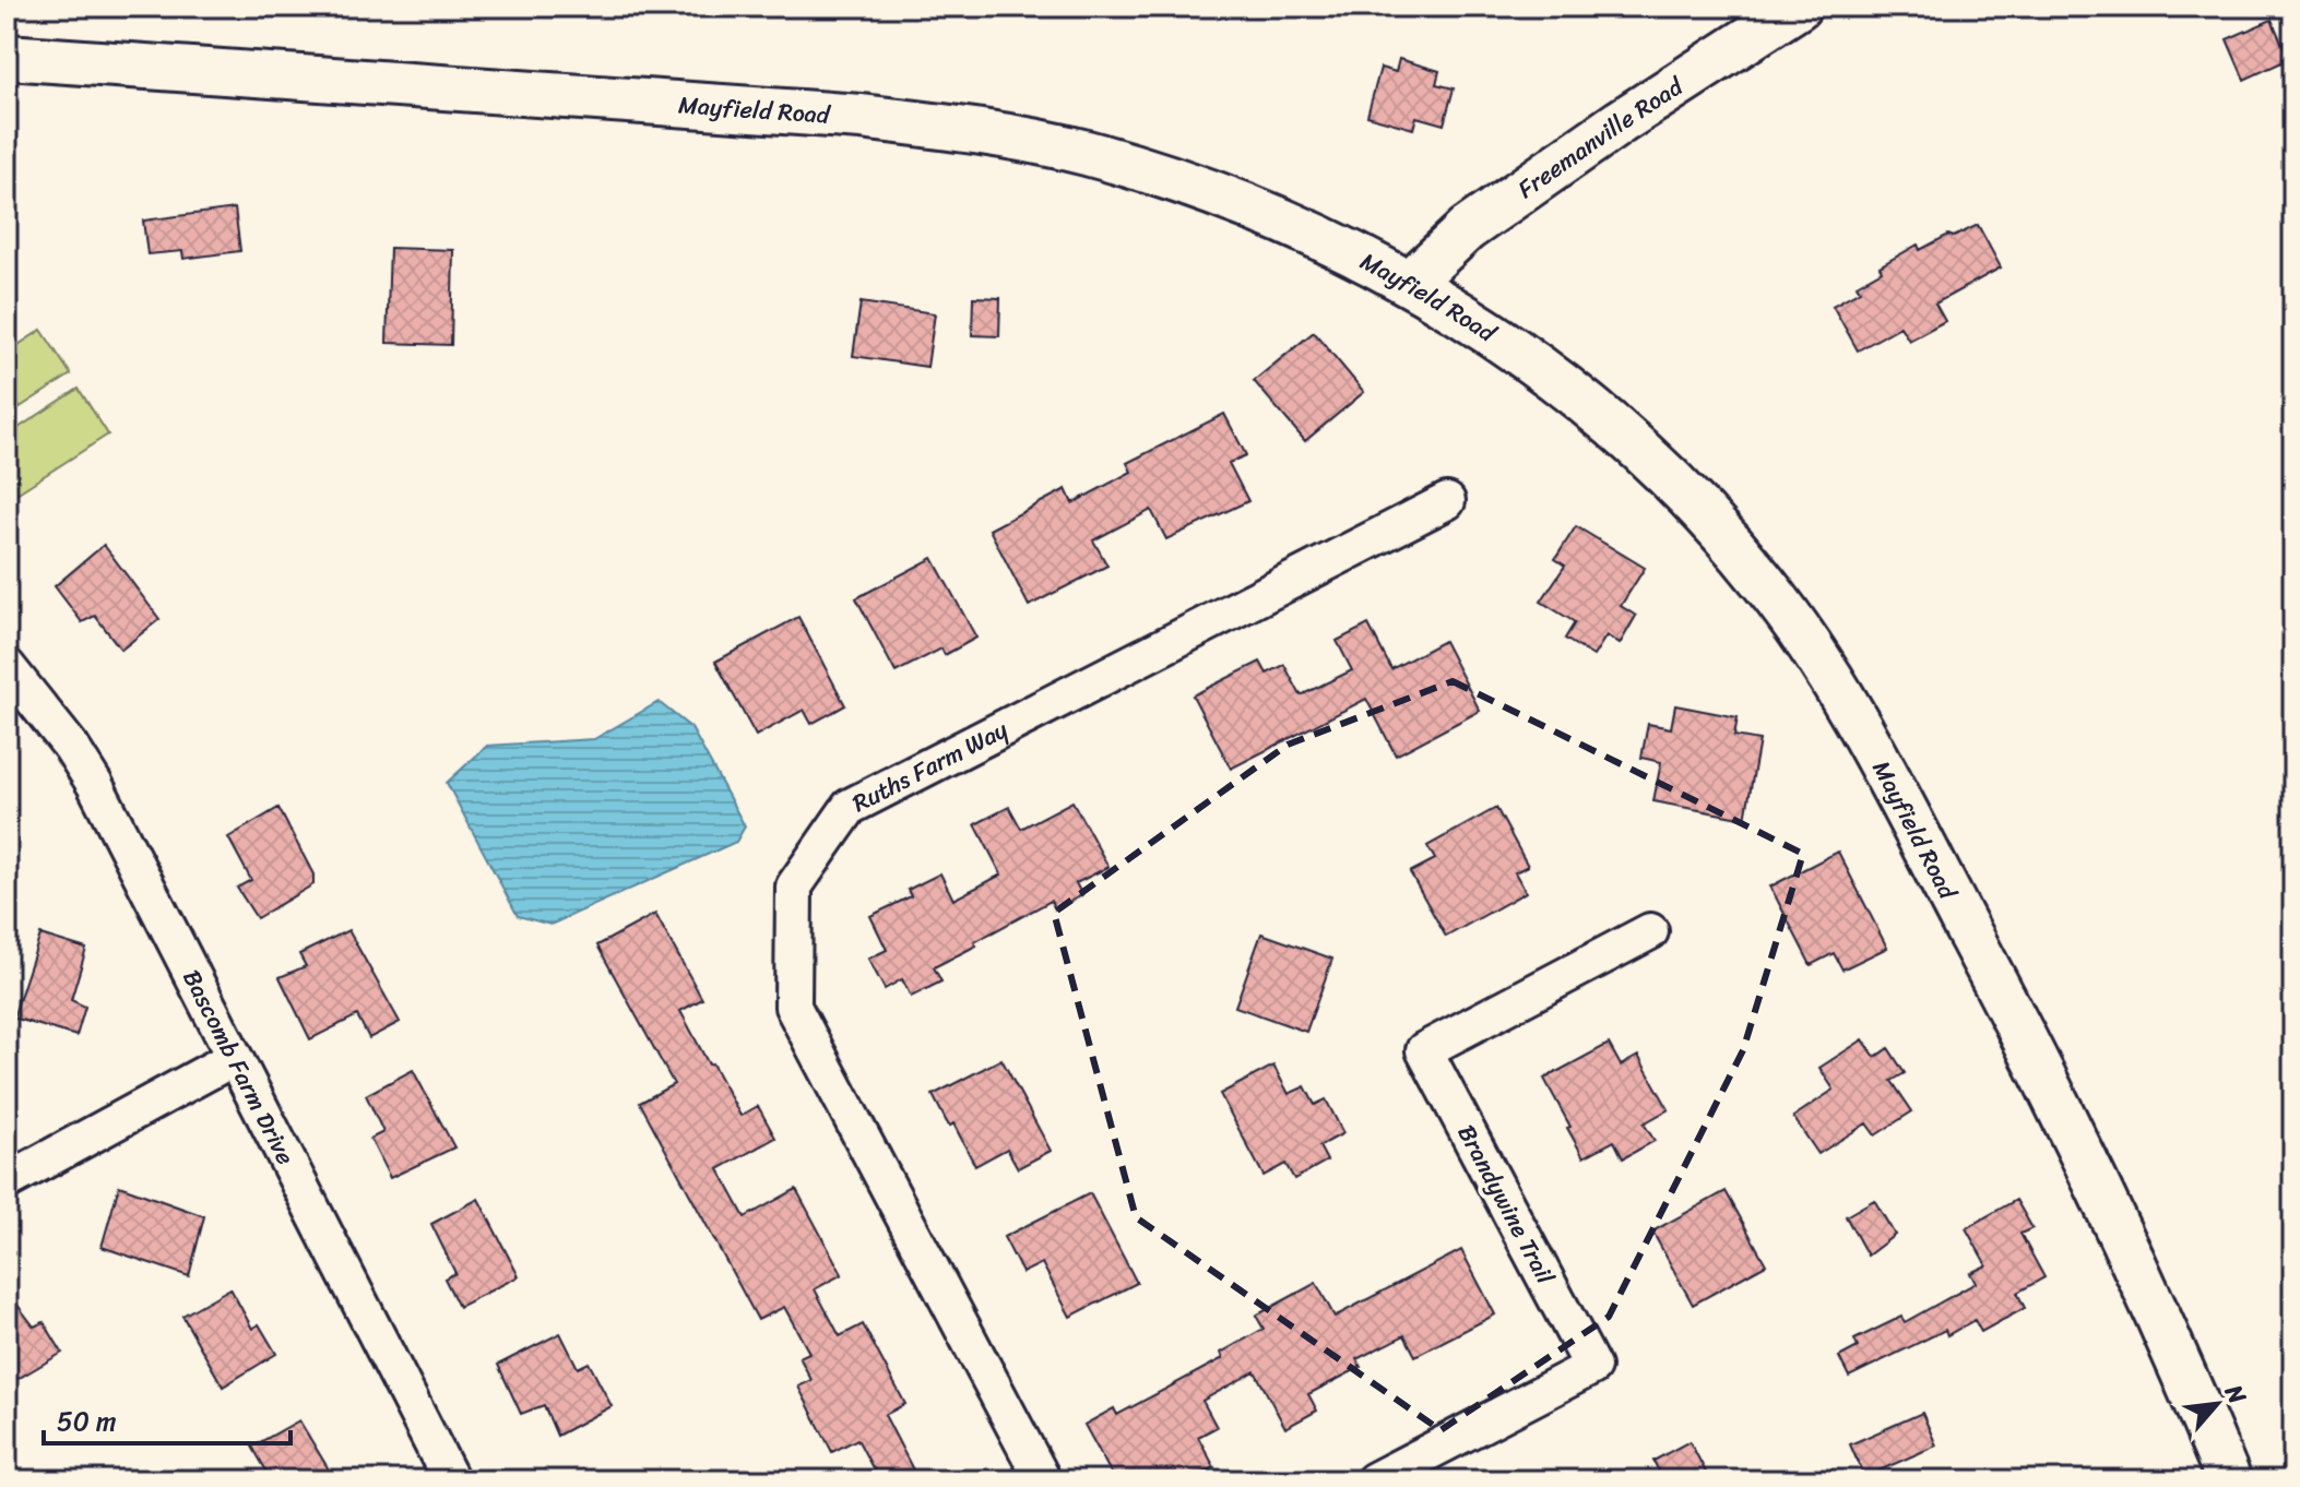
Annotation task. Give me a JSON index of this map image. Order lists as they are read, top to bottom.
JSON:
{
  "streets": {
    "street": [
      "Mayfield Road",
      "Freemanville Road",
      "Ruths Farm Way",
      "Bascomb Farm Drive",
      "Brandywine Trail"
    ]
  },
  "crossings": [
    ["Mayfield Road", "Freemanville Road"]
  ],
  "scale_bar": "50 m",
  "north": "top right"
}
